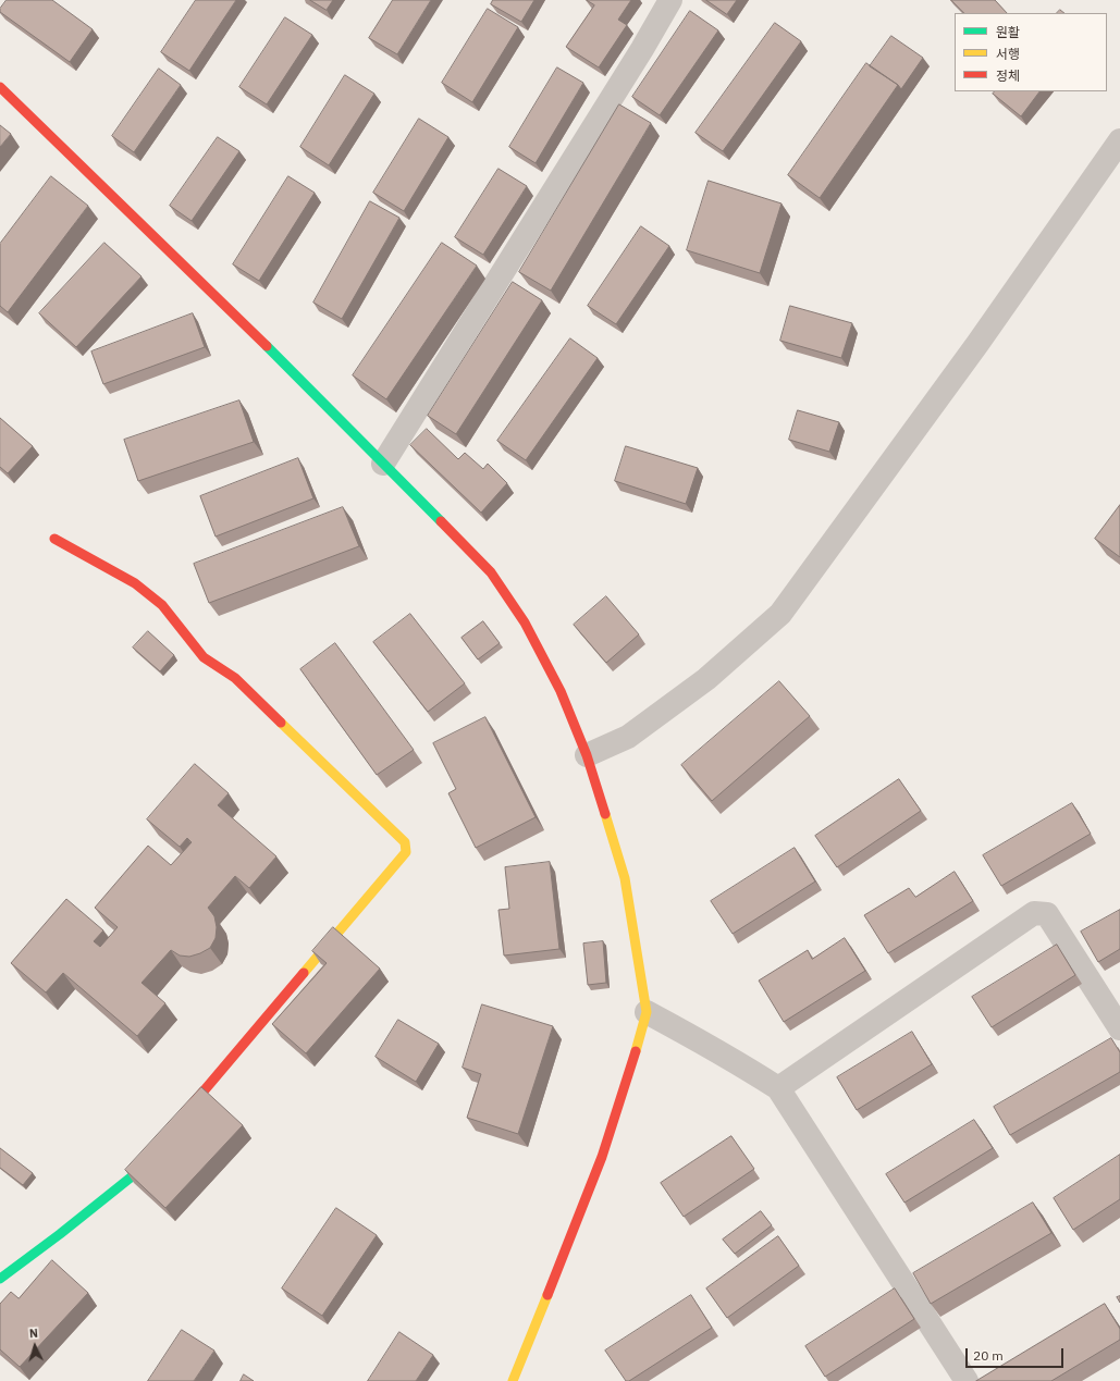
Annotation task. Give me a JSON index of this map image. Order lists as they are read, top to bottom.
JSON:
{
  "legend": ["원활", "서행", "정체"],
  "scale_bar": "20 m",
  "north": "top"
}
